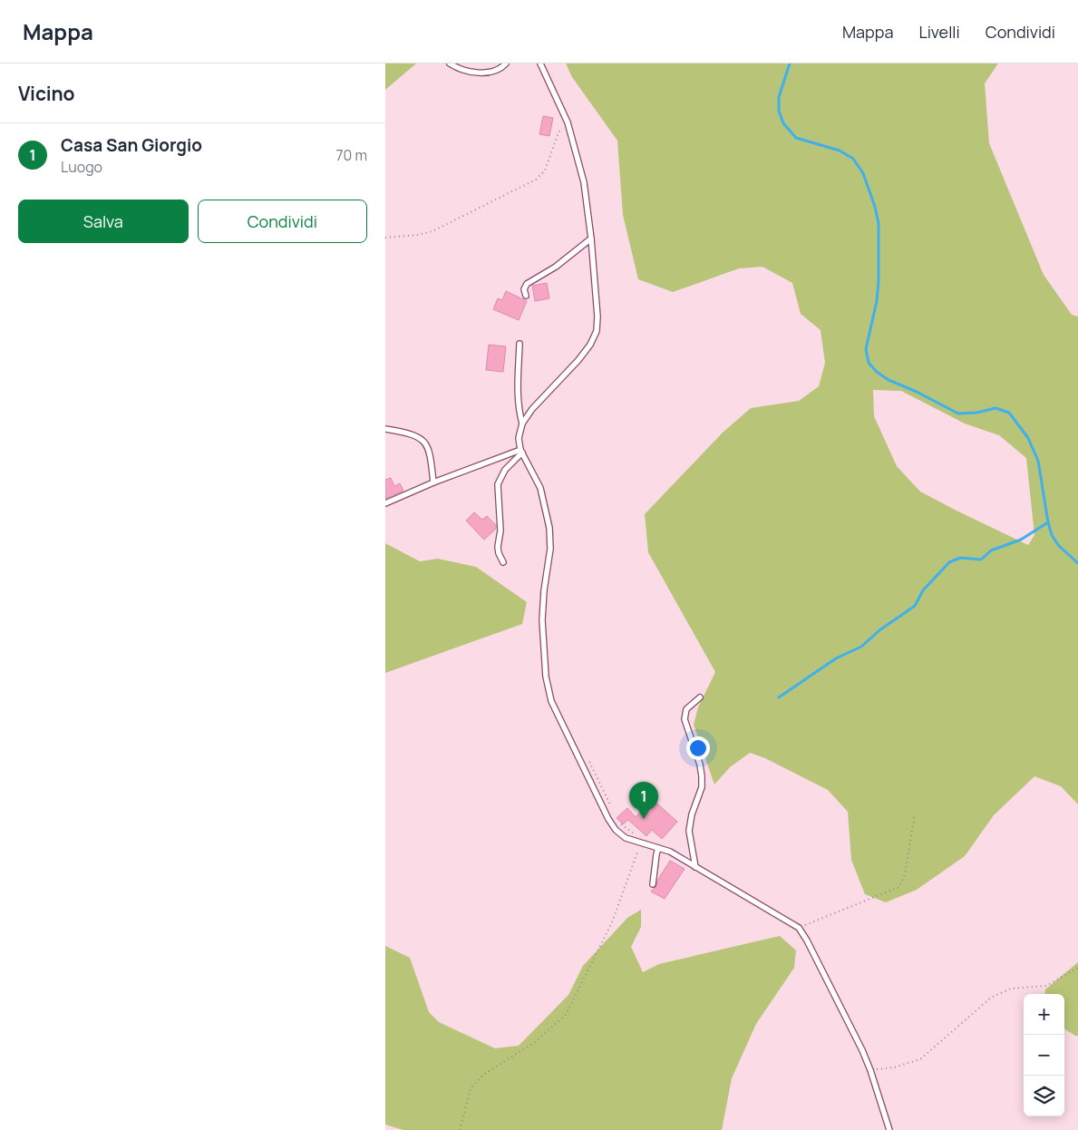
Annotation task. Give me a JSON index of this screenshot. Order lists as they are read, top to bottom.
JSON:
{
  "page": {
    "header": "Mappa",
    "nav": ["Mappa", "Livelli", "Condividi"],
    "heading": "Vicino",
    "list": [
      {
        "mark": "1",
        "name": "Casa San Giorgio",
        "note": "Luogo",
        "value": "70 m"
      }
    ],
    "buttons": ["Salva", "Condividi"],
    "pins": "1",
    "map_buttons": ["+", "−"]
  }
}
